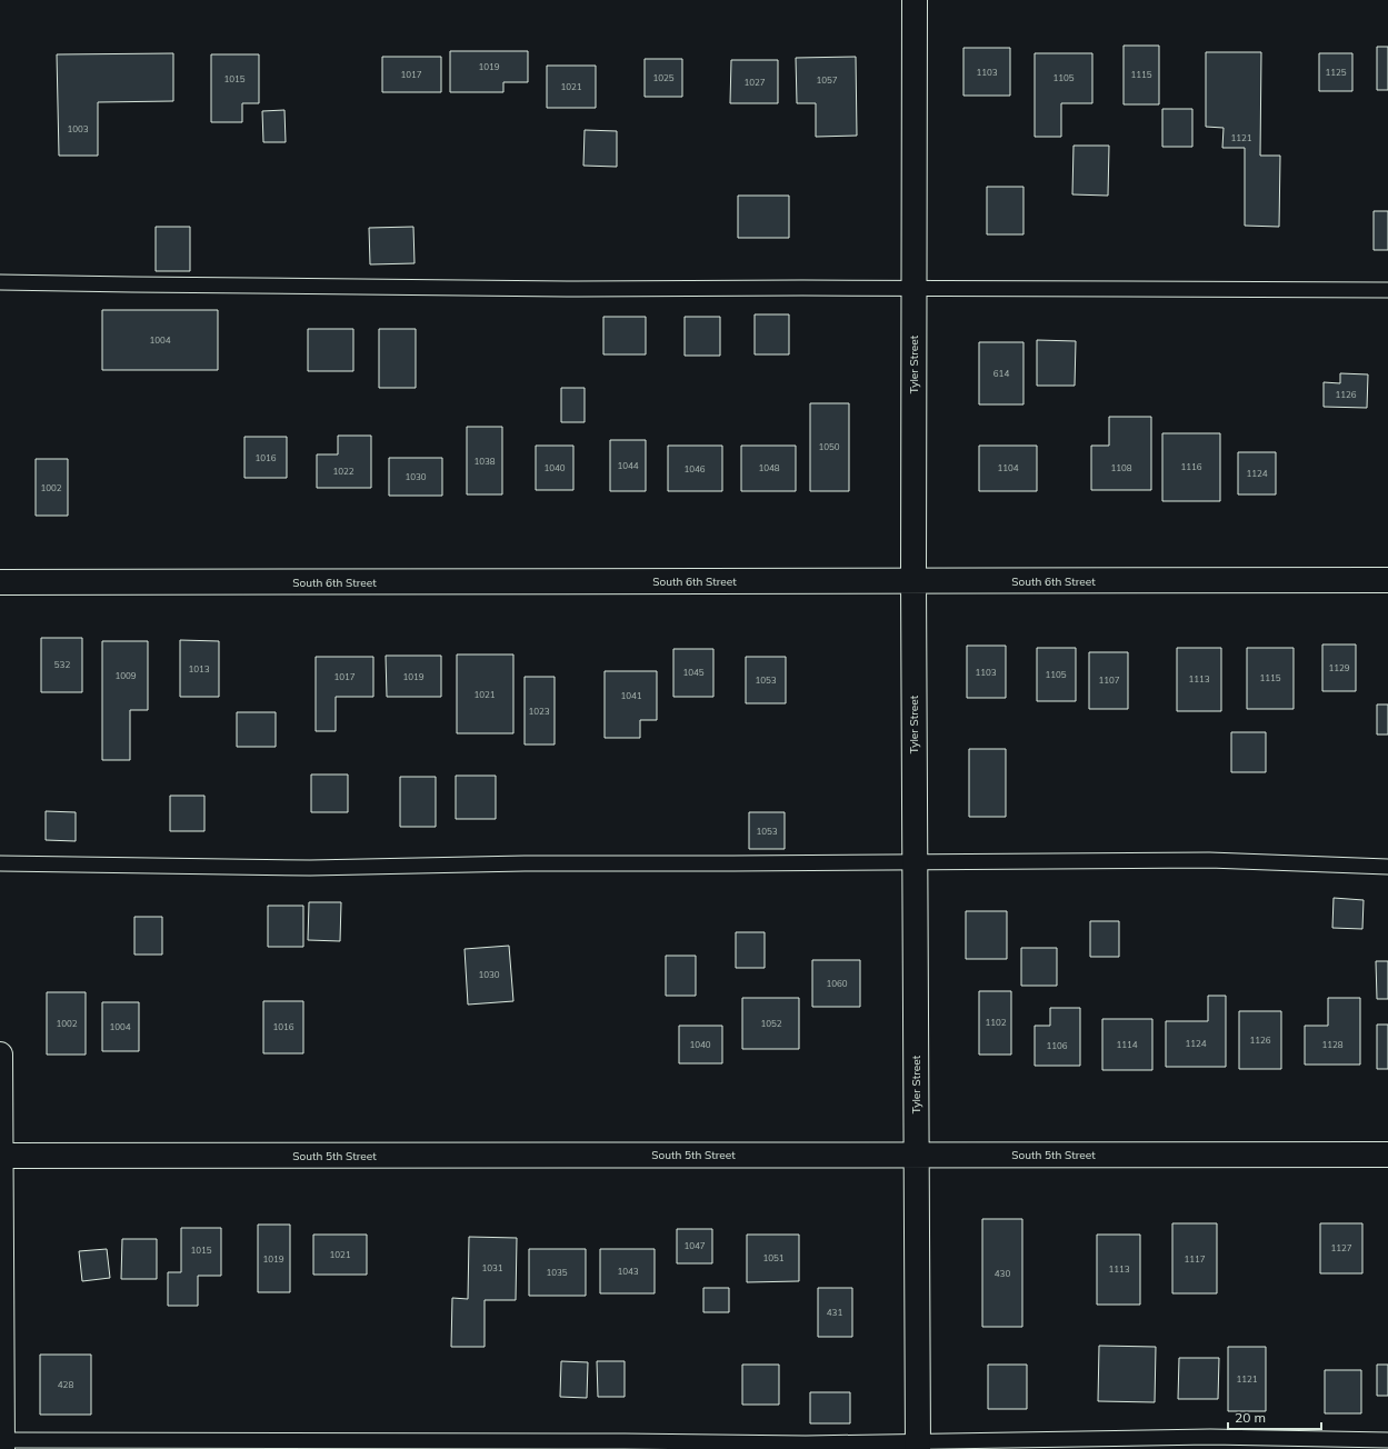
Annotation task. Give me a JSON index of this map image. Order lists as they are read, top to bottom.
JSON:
{
  "streets": {
    "street": ["Tyler Street", "South 6th Street", "South 5th Street"]
  },
  "crossings": [
    ["Tyler Street", "South 6th Street"],
    ["Tyler Street", "South 5th Street"]
  ],
  "house_numbers": [
    "1019",
    "1103",
    "1125",
    "1017",
    "1115",
    "1025",
    "1105",
    "1015",
    "1057",
    "1027",
    "1021",
    "1003",
    "1121",
    "1004",
    "614",
    "1126",
    "1050",
    "1016",
    "1038",
    "1044",
    "1116",
    "1040",
    "1048",
    "1104",
    "1108",
    "1046",
    "1022",
    "1124",
    "1030",
    "1002",
    "532",
    "1129",
    "1013",
    "1045",
    "1103",
    "1105",
    "1009",
    "1017",
    "1019",
    "1115",
    "1113",
    "1053",
    "1107",
    "1021",
    "1041",
    "1023",
    "1053",
    "1030",
    "1060",
    "1102",
    "1002",
    "1052",
    "1004",
    "1016",
    "1126",
    "1124",
    "1040",
    "1114",
    "1128",
    "1106",
    "1047",
    "1127",
    "1015",
    "1021",
    "1051",
    "1019",
    "1117",
    "1031",
    "1113",
    "1043",
    "1035",
    "430",
    "431",
    "1121",
    "428"
  ],
  "scale_bar": "20 m"
}
